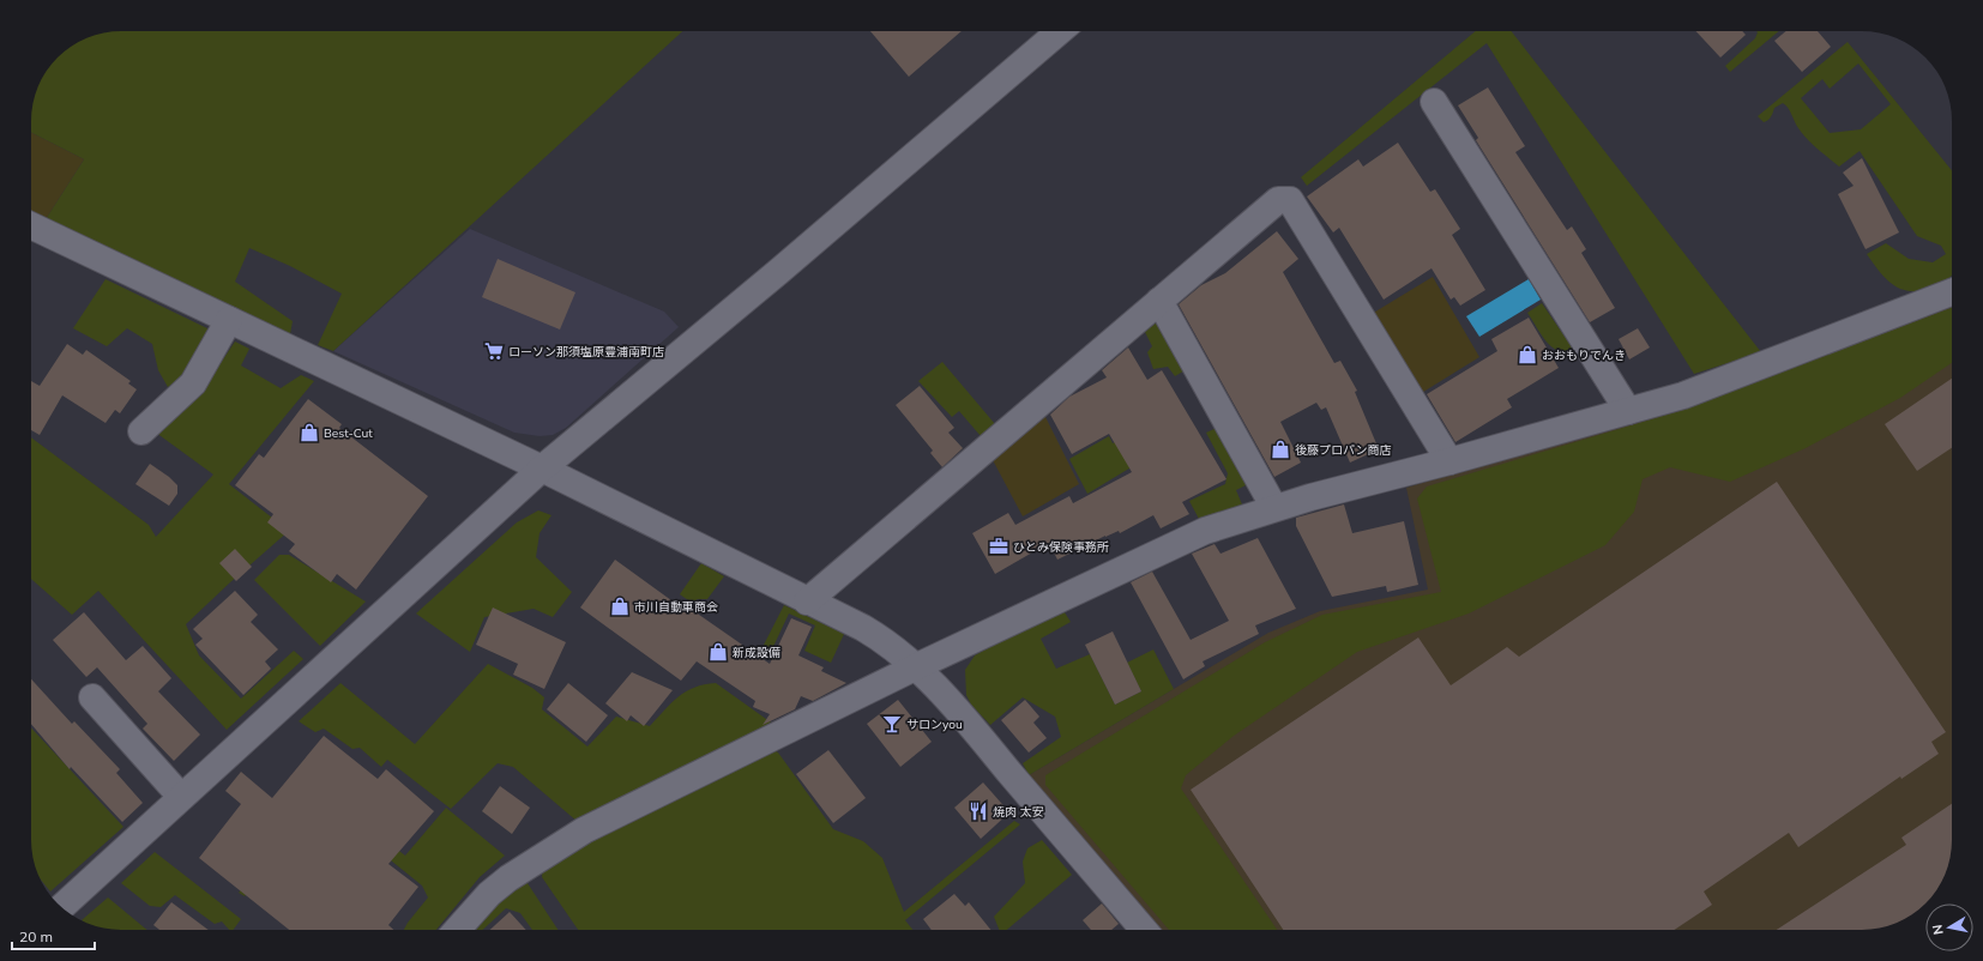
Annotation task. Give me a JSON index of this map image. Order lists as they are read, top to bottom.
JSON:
{
  "places": {
    "supermarket": ["ローソン那須塩原豊浦南町店"],
    "shop": [
      "おおもりでんき",
      "Best-Cut",
      "後藤プロパン商店",
      "市川自動車商会",
      "新成設備"
    ],
    "office": ["ひとみ保険事務所"],
    "bar": ["サロンyou"],
    "restaurant": ["焼肉 太安"]
  },
  "scale_bar": "20 m",
  "north": "left"
}
